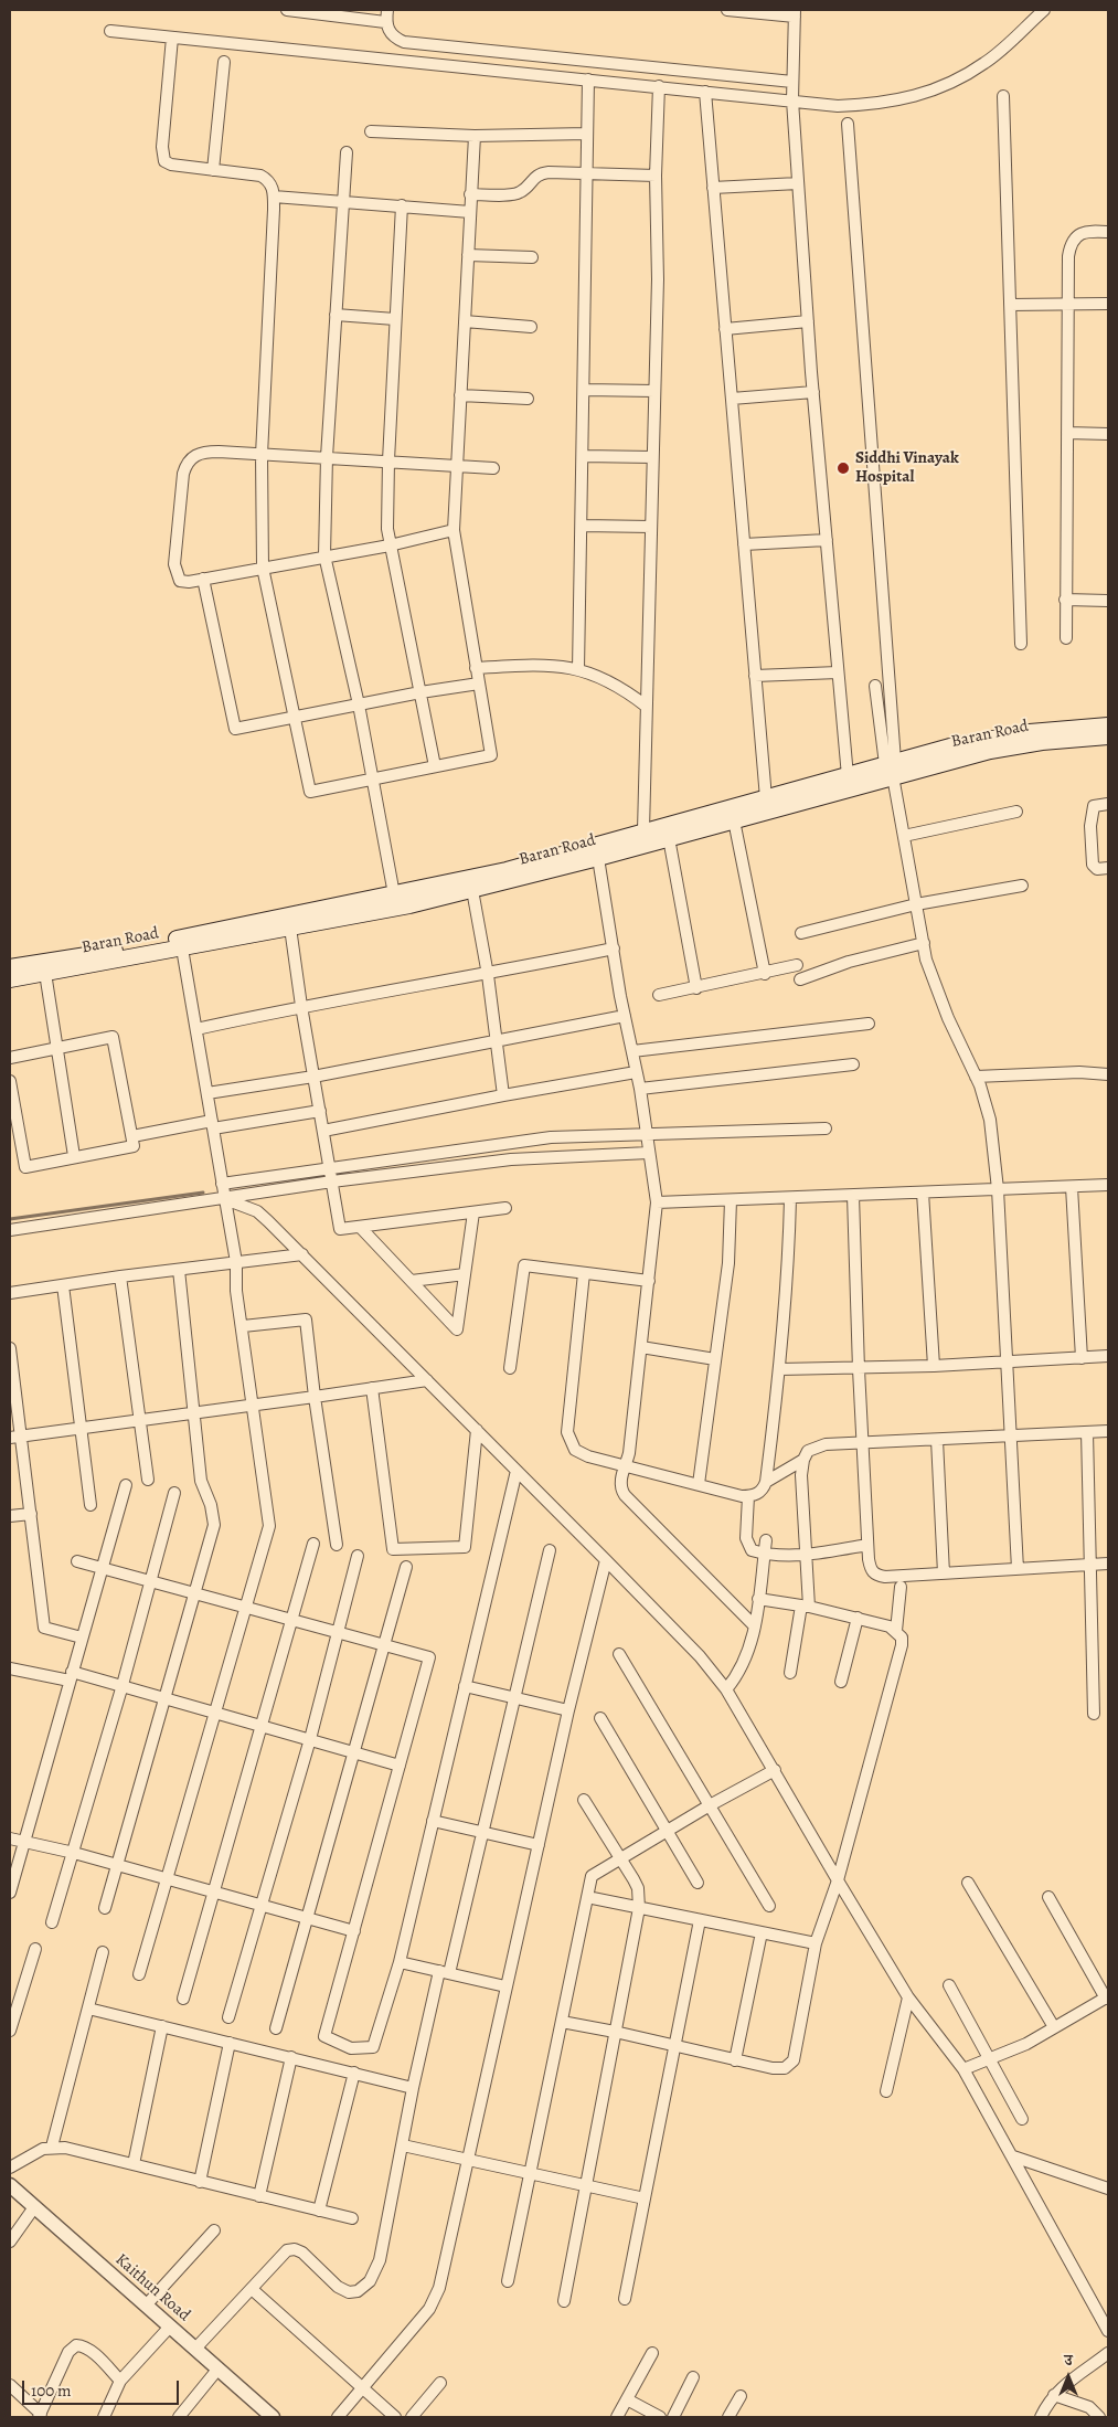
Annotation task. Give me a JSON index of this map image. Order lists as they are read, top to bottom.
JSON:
{
  "streets": {
    "main road": ["Baran Road"],
    "street": ["Kaithun Road"]
  },
  "places": ["Siddhi Vinayak Hospital"],
  "scale_bar": "100 m",
  "north": "top"
}
